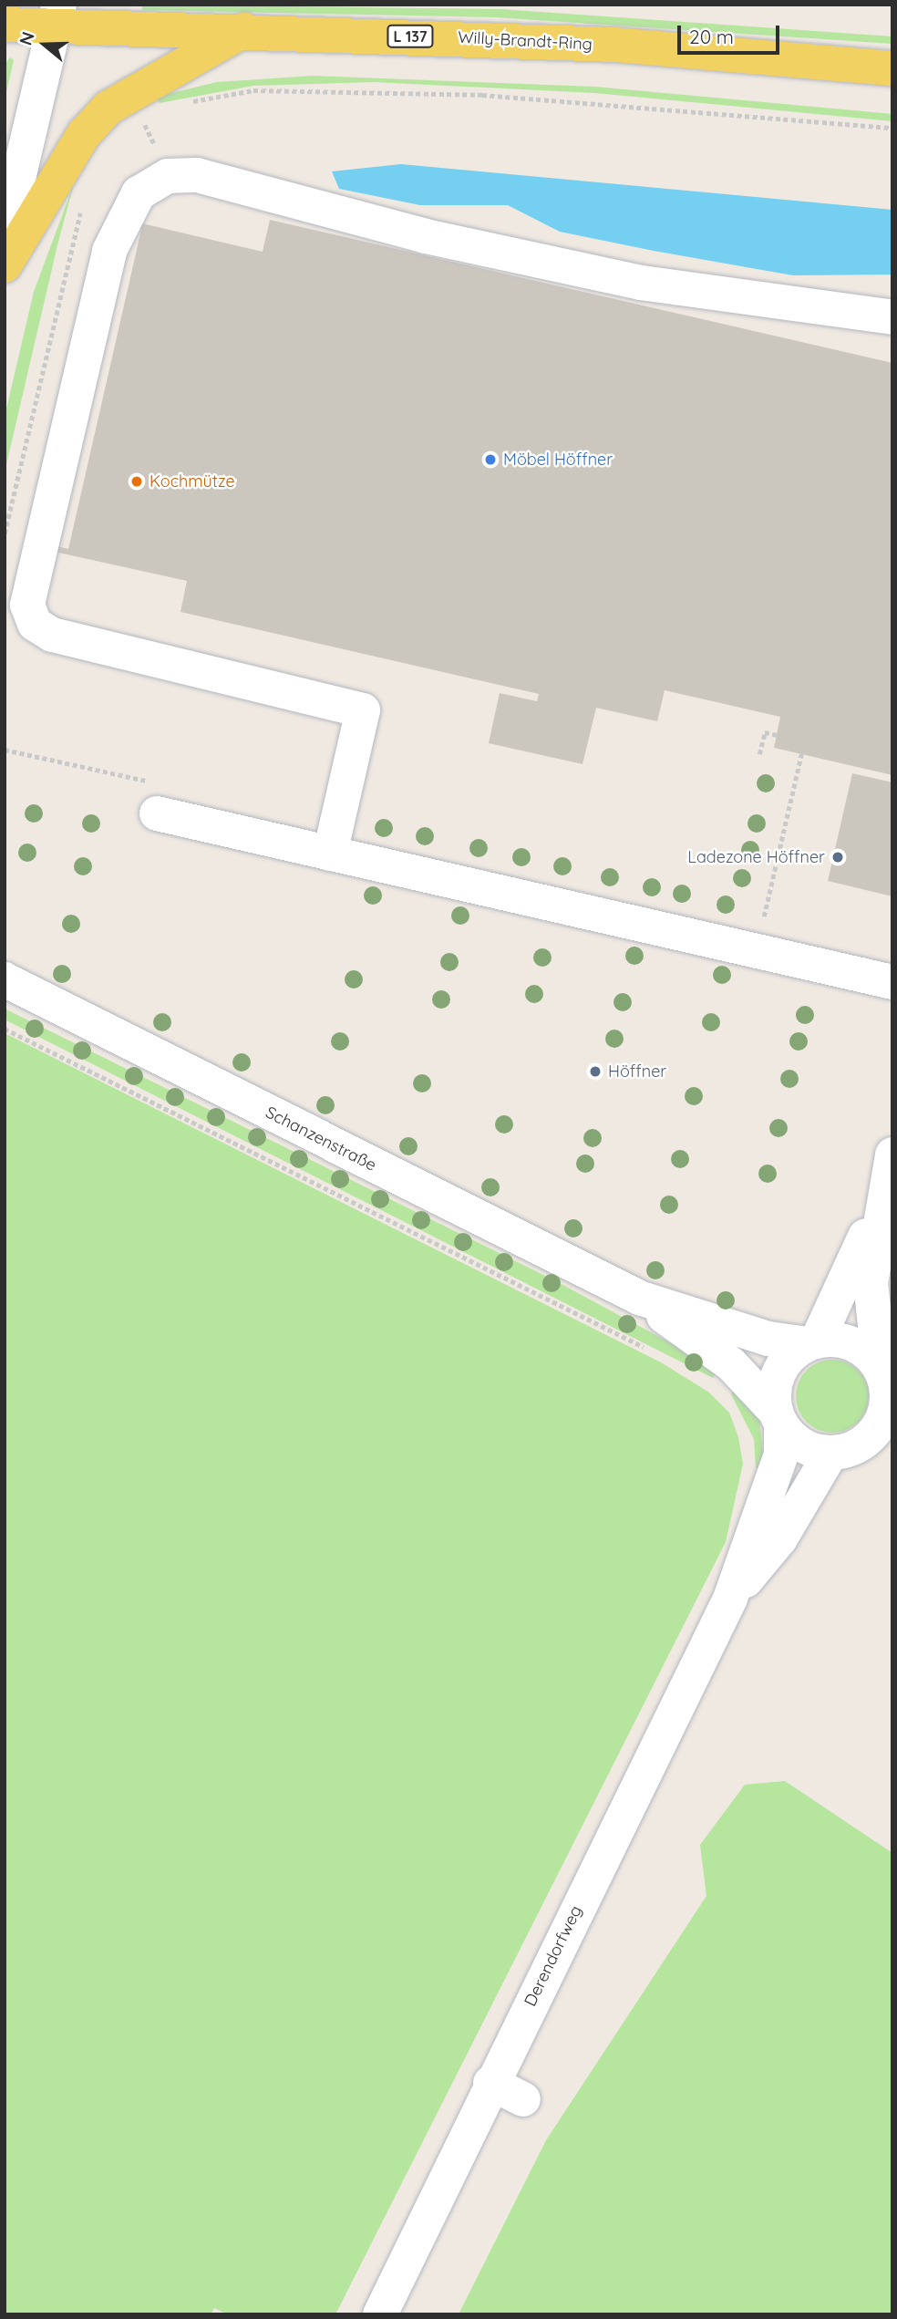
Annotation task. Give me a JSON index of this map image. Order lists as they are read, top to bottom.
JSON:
{
  "streets": {
    "main road": ["L 137", "Willy-Brandt-Ring"],
    "street": ["Schanzenstraße", "Derendorfweg"]
  },
  "crossings": [
    ["Schanzenstraße", "Derendorfweg"]
  ],
  "places": [
    "Möbel Höffner",
    "Kochmütze",
    "Ladezone Höffner",
    "Höffner"
  ],
  "scale_bar": "20 m",
  "north": "left"
}
